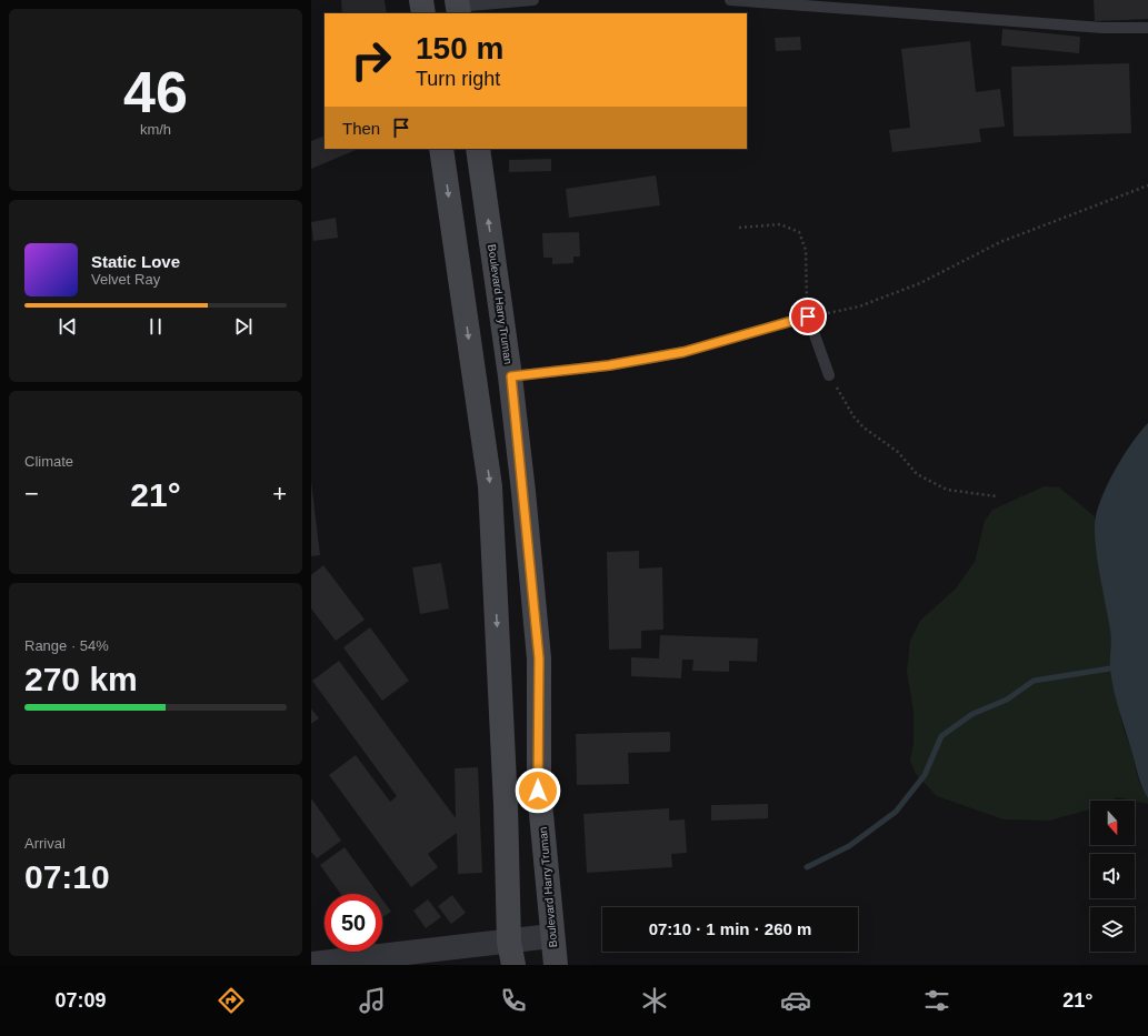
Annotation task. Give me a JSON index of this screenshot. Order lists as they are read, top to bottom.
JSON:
{
  "streets": {
    "main road": ["Boulevard Harry Truman"]
  },
  "north": "bottom",
  "page": {
    "tile": [
      ["46", "km/h"],
      "Climate",
      ["Range · 54%", "270 km"],
      ["Arrival", "07:10"]
    ],
    "turn": ["150 m", "Turn right"],
    "then": "Then",
    "song": ["Static Love", "Velvet Ray"],
    "heat": ["−", "21°", "+"],
    "limit": "50",
    "trip": "07:10 · 1 min · 260 m",
    "tabs": ["07:09", "21°"]
  }
}
